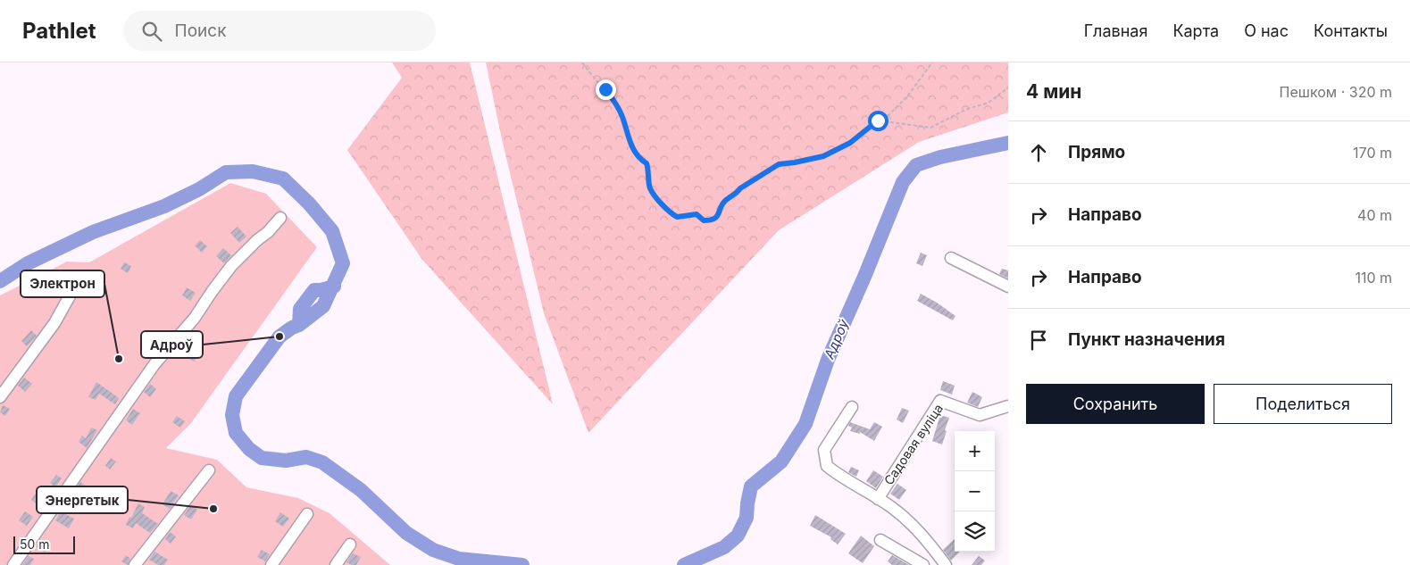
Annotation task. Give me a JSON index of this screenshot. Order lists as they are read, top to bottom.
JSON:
{
  "streets": {
    "street": ["Садовая вуліца"]
  },
  "water": ["Адроў"],
  "places": ["Адроў", "Электрон", "Энергетык"],
  "scale_bar": "50 m",
  "page": {
    "header": "Pathlet",
    "search": "Поиск",
    "nav": [
      "Главная",
      "Карта",
      "О нас",
      "Контакты"
    ],
    "heading": ["4 мин", "Пешком · 320 m"],
    "list": [
      ["Прямо", "170 m"],
      ["Направо", "40 m"],
      ["Направо", "110 m"],
      "Пункт назначения"
    ],
    "buttons": ["Сохранить", "Поделиться"],
    "map_buttons": ["+", "−"],
    "scale": "50 m"
  }
}
